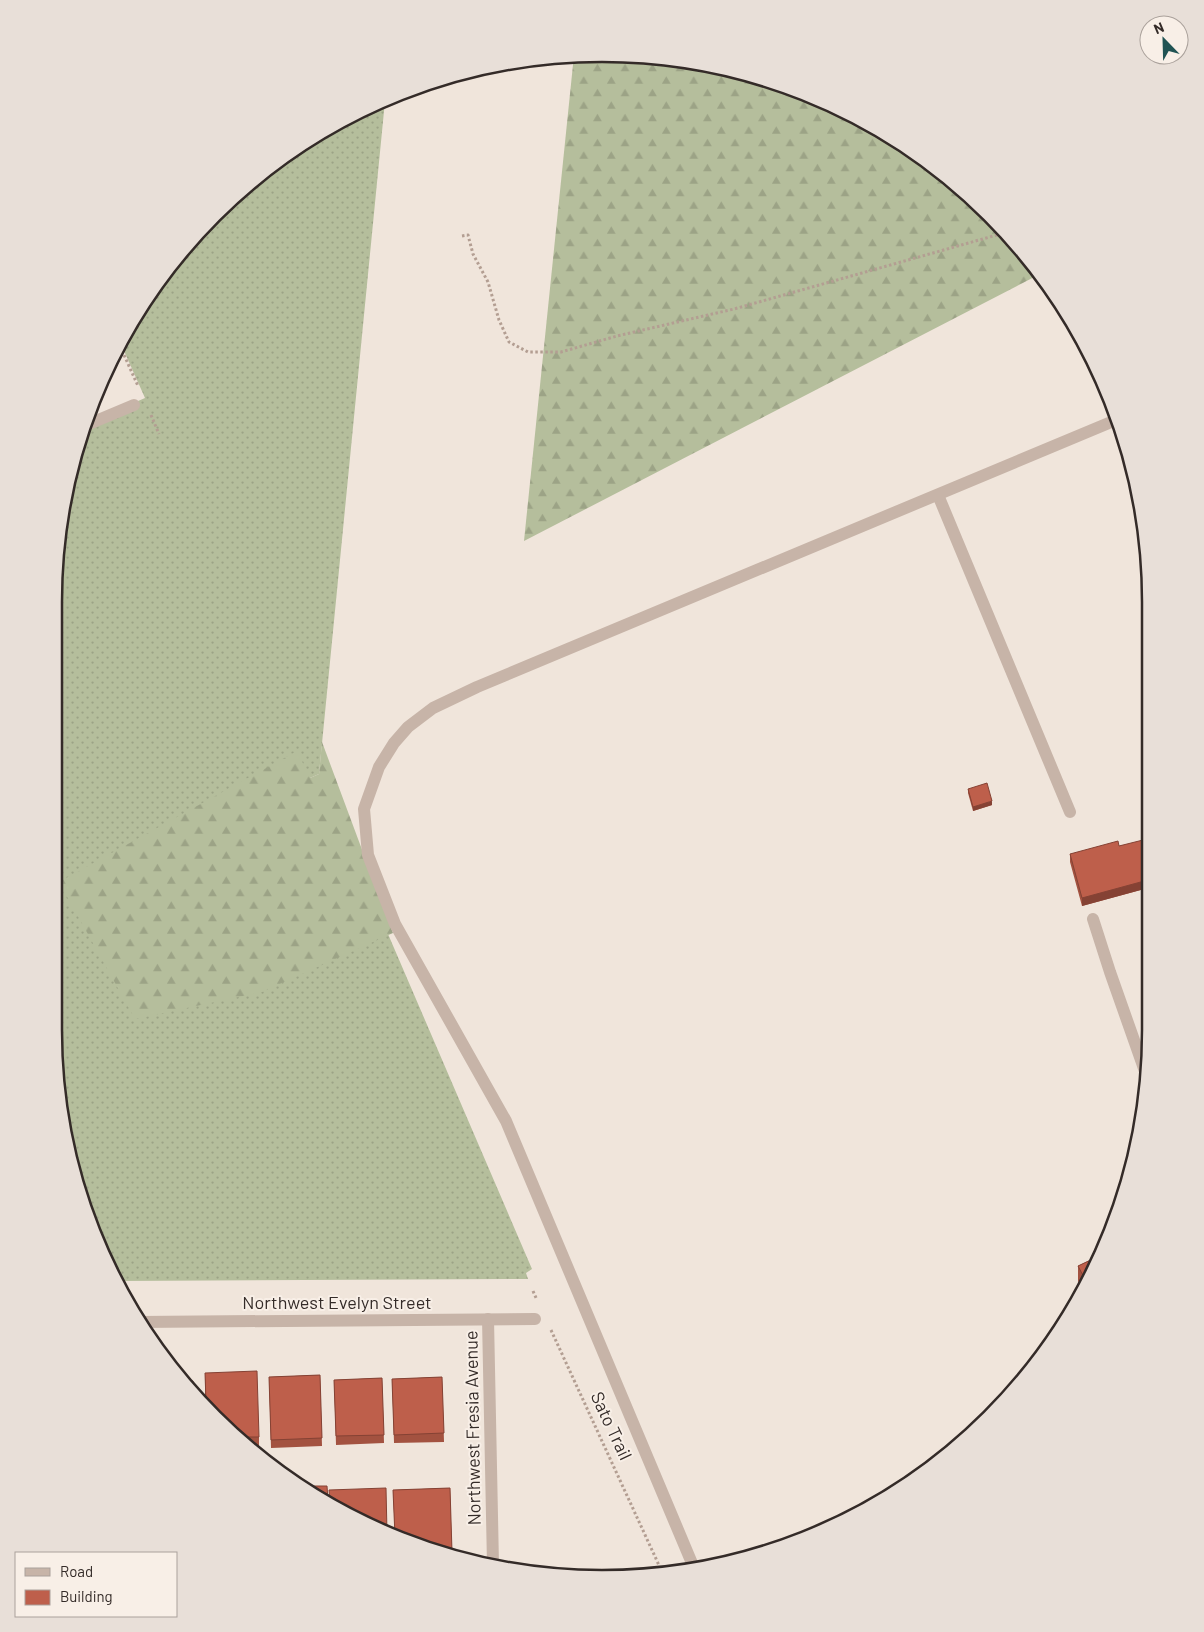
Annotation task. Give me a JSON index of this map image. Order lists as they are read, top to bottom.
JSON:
{
  "streets": {
    "street": ["Northwest Evelyn Street", "Northwest Fresia Avenue"],
    "path": ["Sato Trail"]
  },
  "crossings": [
    ["Northwest Evelyn Street", "Northwest Fresia Avenue"]
  ],
  "legend": ["Road", "Building"],
  "north": "top left"
}
